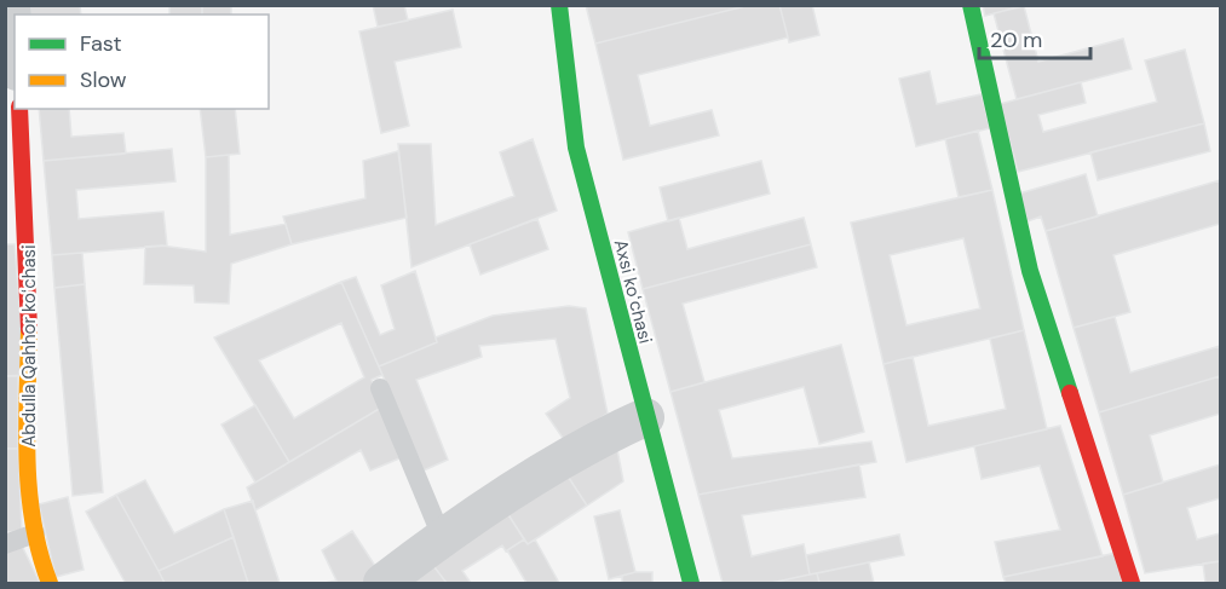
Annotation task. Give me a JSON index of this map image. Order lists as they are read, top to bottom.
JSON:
{
  "streets": {
    "street": ["Axsi koʻchasi", "Abdulla Qahhor koʻchasi"]
  },
  "legend": ["Fast", "Slow"],
  "scale_bar": "20 m"
}
